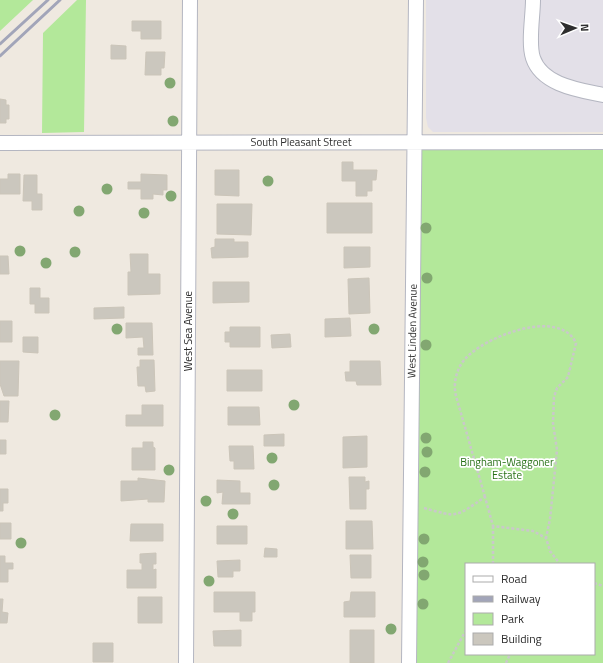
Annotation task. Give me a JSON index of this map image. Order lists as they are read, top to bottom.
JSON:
{
  "streets": {
    "street": ["South Pleasant Street", "West Sea Avenue", "West Linden Avenue"]
  },
  "crossings": [
    ["South Pleasant Street", "West Sea Avenue"],
    ["South Pleasant Street", "West Linden Avenue"]
  ],
  "parks": ["Bingham-Waggoner Estate"],
  "legend": [
    "Road",
    "Railway",
    "Park",
    "Building"
  ],
  "north": "right"
}
